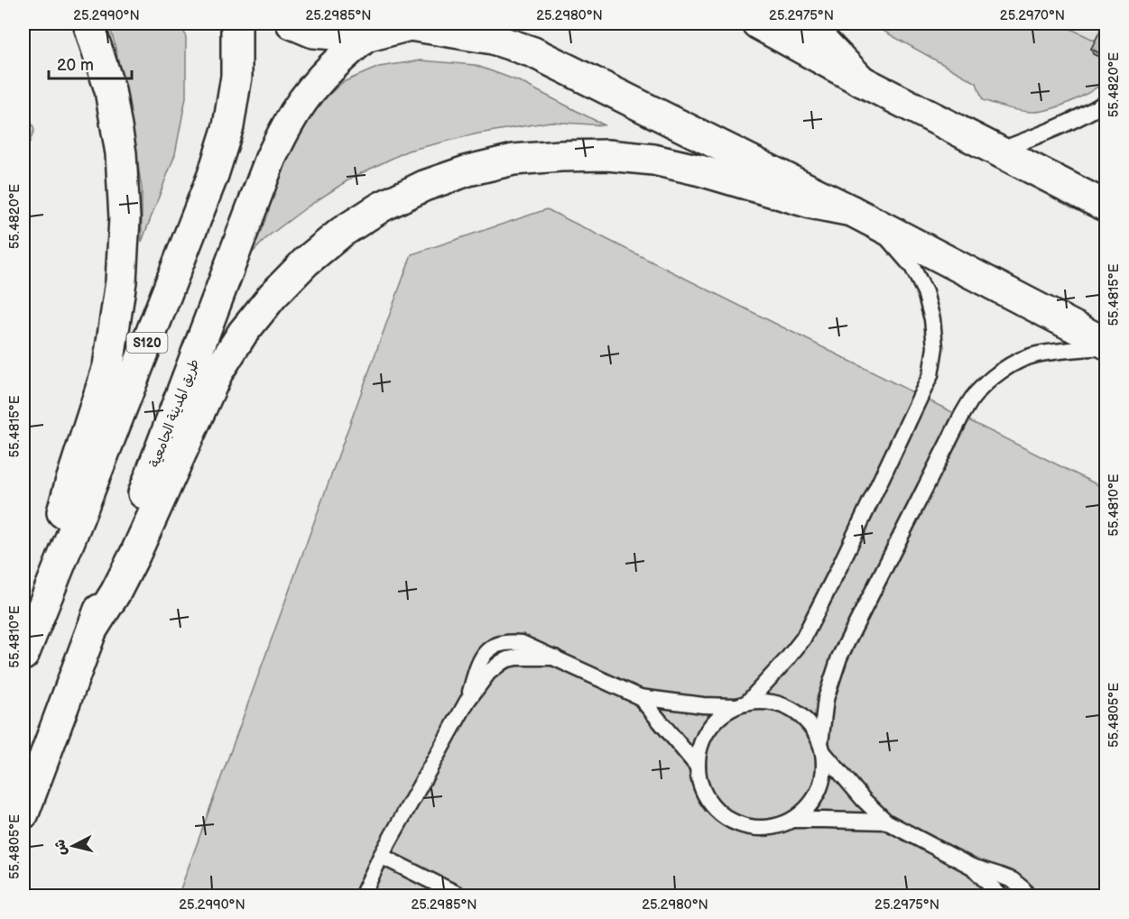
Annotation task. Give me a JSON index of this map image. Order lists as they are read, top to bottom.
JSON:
{
  "streets": {
    "main road": ["S120", "طريق المدينة الجامعية"]
  },
  "scale_bar": "20 m",
  "north": "left",
  "coordinates": [
    "25.2990°N",
    "25.2985°N",
    "25.2980°N",
    "25.2975°N",
    "25.2970°N",
    "55.4820°E",
    "55.4815°E",
    "55.4810°E",
    "55.4805°E"
  ]
}
